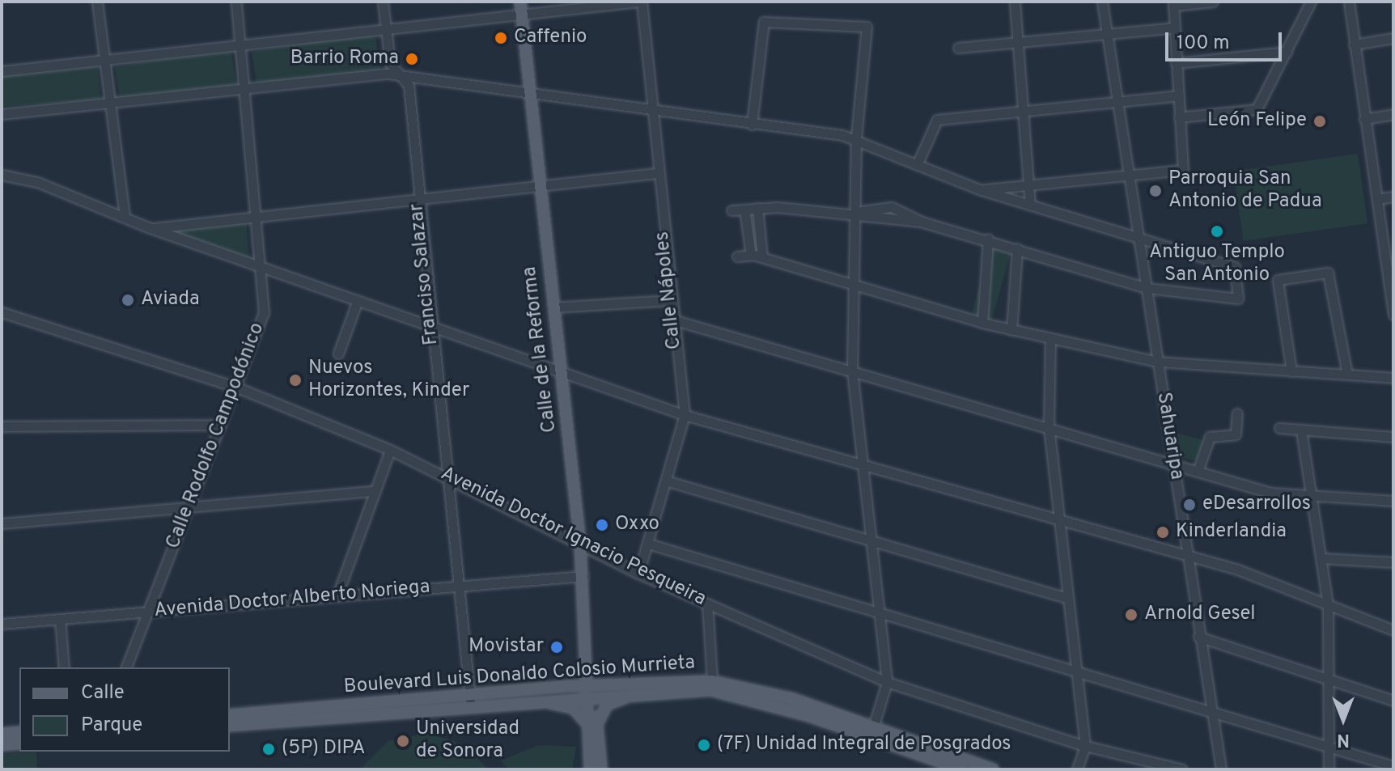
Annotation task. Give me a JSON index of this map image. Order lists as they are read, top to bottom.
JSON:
{
  "streets": {
    "main road": ["Calle de la Reforma", "Boulevard Luis Donaldo Colosio Murrieta"],
    "street": [
      "Franciso Salazar",
      "Calle Nápoles",
      "Calle Rodolfo Campodónico",
      "Sahuaripa",
      "Avenida Doctor Ignacio Pesqueira",
      "Avenida Doctor Alberto Noriega"
    ]
  },
  "crossings": [
    ["Franciso Salazar", "Avenida Doctor Ignacio Pesqueira"],
    ["Franciso Salazar", "Avenida Doctor Alberto Noriega"],
    ["Franciso Salazar", "Boulevard Luis Donaldo Colosio Murrieta"],
    ["Calle Nápoles", "Avenida Doctor Ignacio Pesqueira"],
    ["Calle de la Reforma", "Avenida Doctor Ignacio Pesqueira"],
    ["Calle de la Reforma", "Avenida Doctor Alberto Noriega"],
    ["Calle de la Reforma", "Boulevard Luis Donaldo Colosio Murrieta"],
    ["Calle Rodolfo Campodónico", "Avenida Doctor Ignacio Pesqueira"],
    ["Calle Rodolfo Campodónico", "Avenida Doctor Alberto Noriega"]
  ],
  "places": [
    "Caffenio",
    "Barrio Roma",
    "León Felipe",
    "Parroquia San Antonio de Padua",
    "Antiguo Templo San Antonio",
    "Aviada",
    "Nuevos Horizontes, Kinder",
    "eDesarrollos",
    "Oxxo",
    "Kinderlandia",
    "Arnold Gesel",
    "Movistar",
    "Universidad de Sonora",
    "(7F) Unidad Integral de Posgrados",
    "(5P) DIPA"
  ],
  "legend": ["Calle", "Parque"],
  "scale_bar": "100 m",
  "north": "bottom"
}
